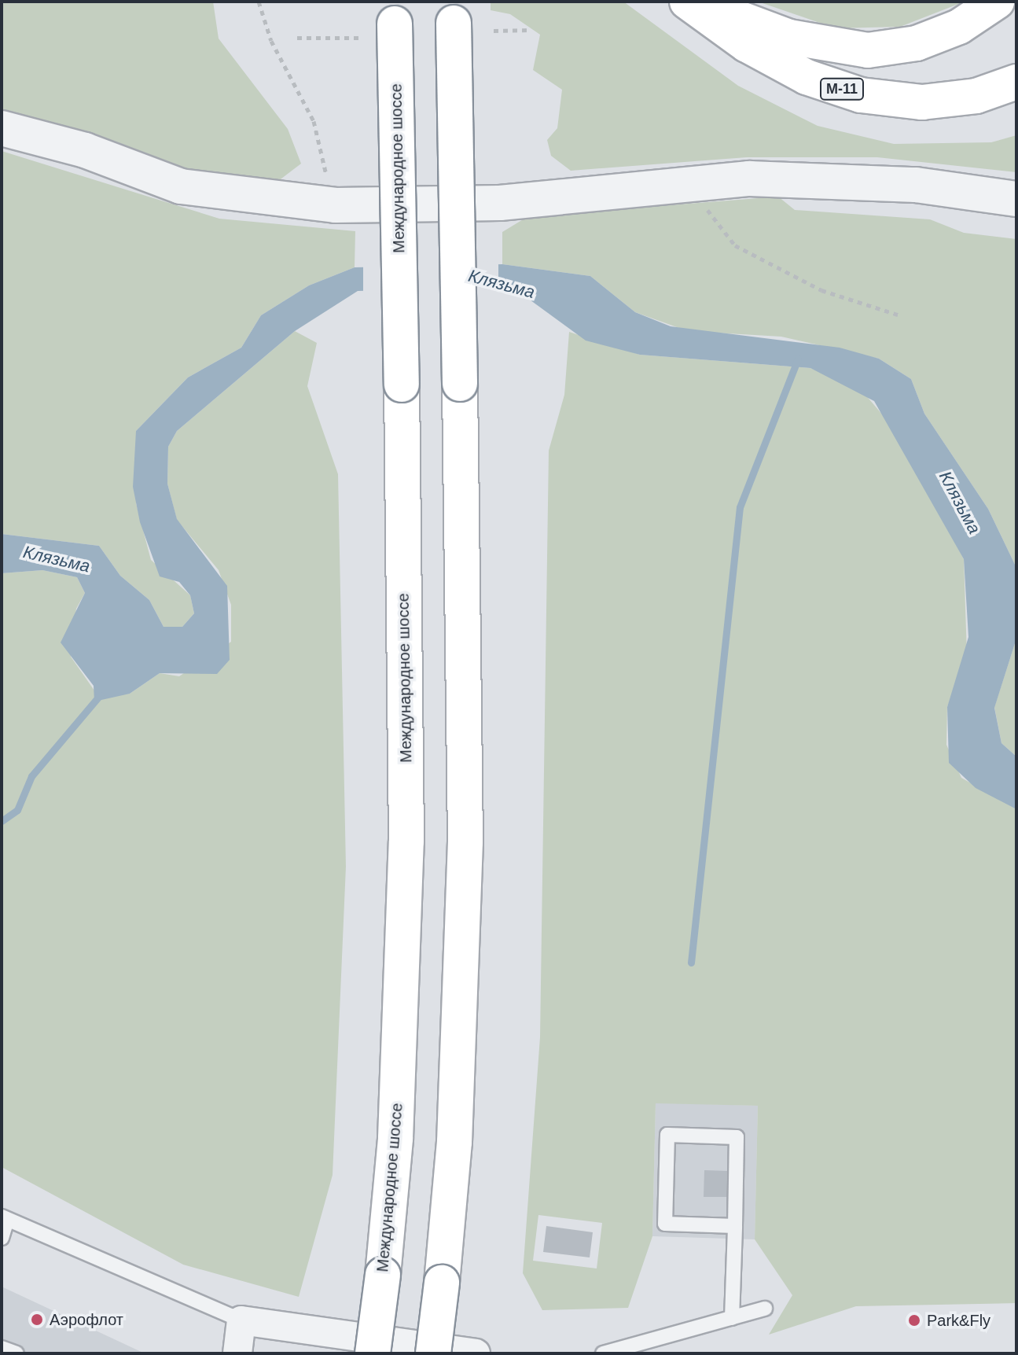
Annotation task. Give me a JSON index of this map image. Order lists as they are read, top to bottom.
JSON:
{
  "streets": {
    "main road": ["М-11", "Международное шоссе"]
  },
  "water": ["Клязьма"],
  "places": ["Аэрофлот", "Park&Fly"]
}
